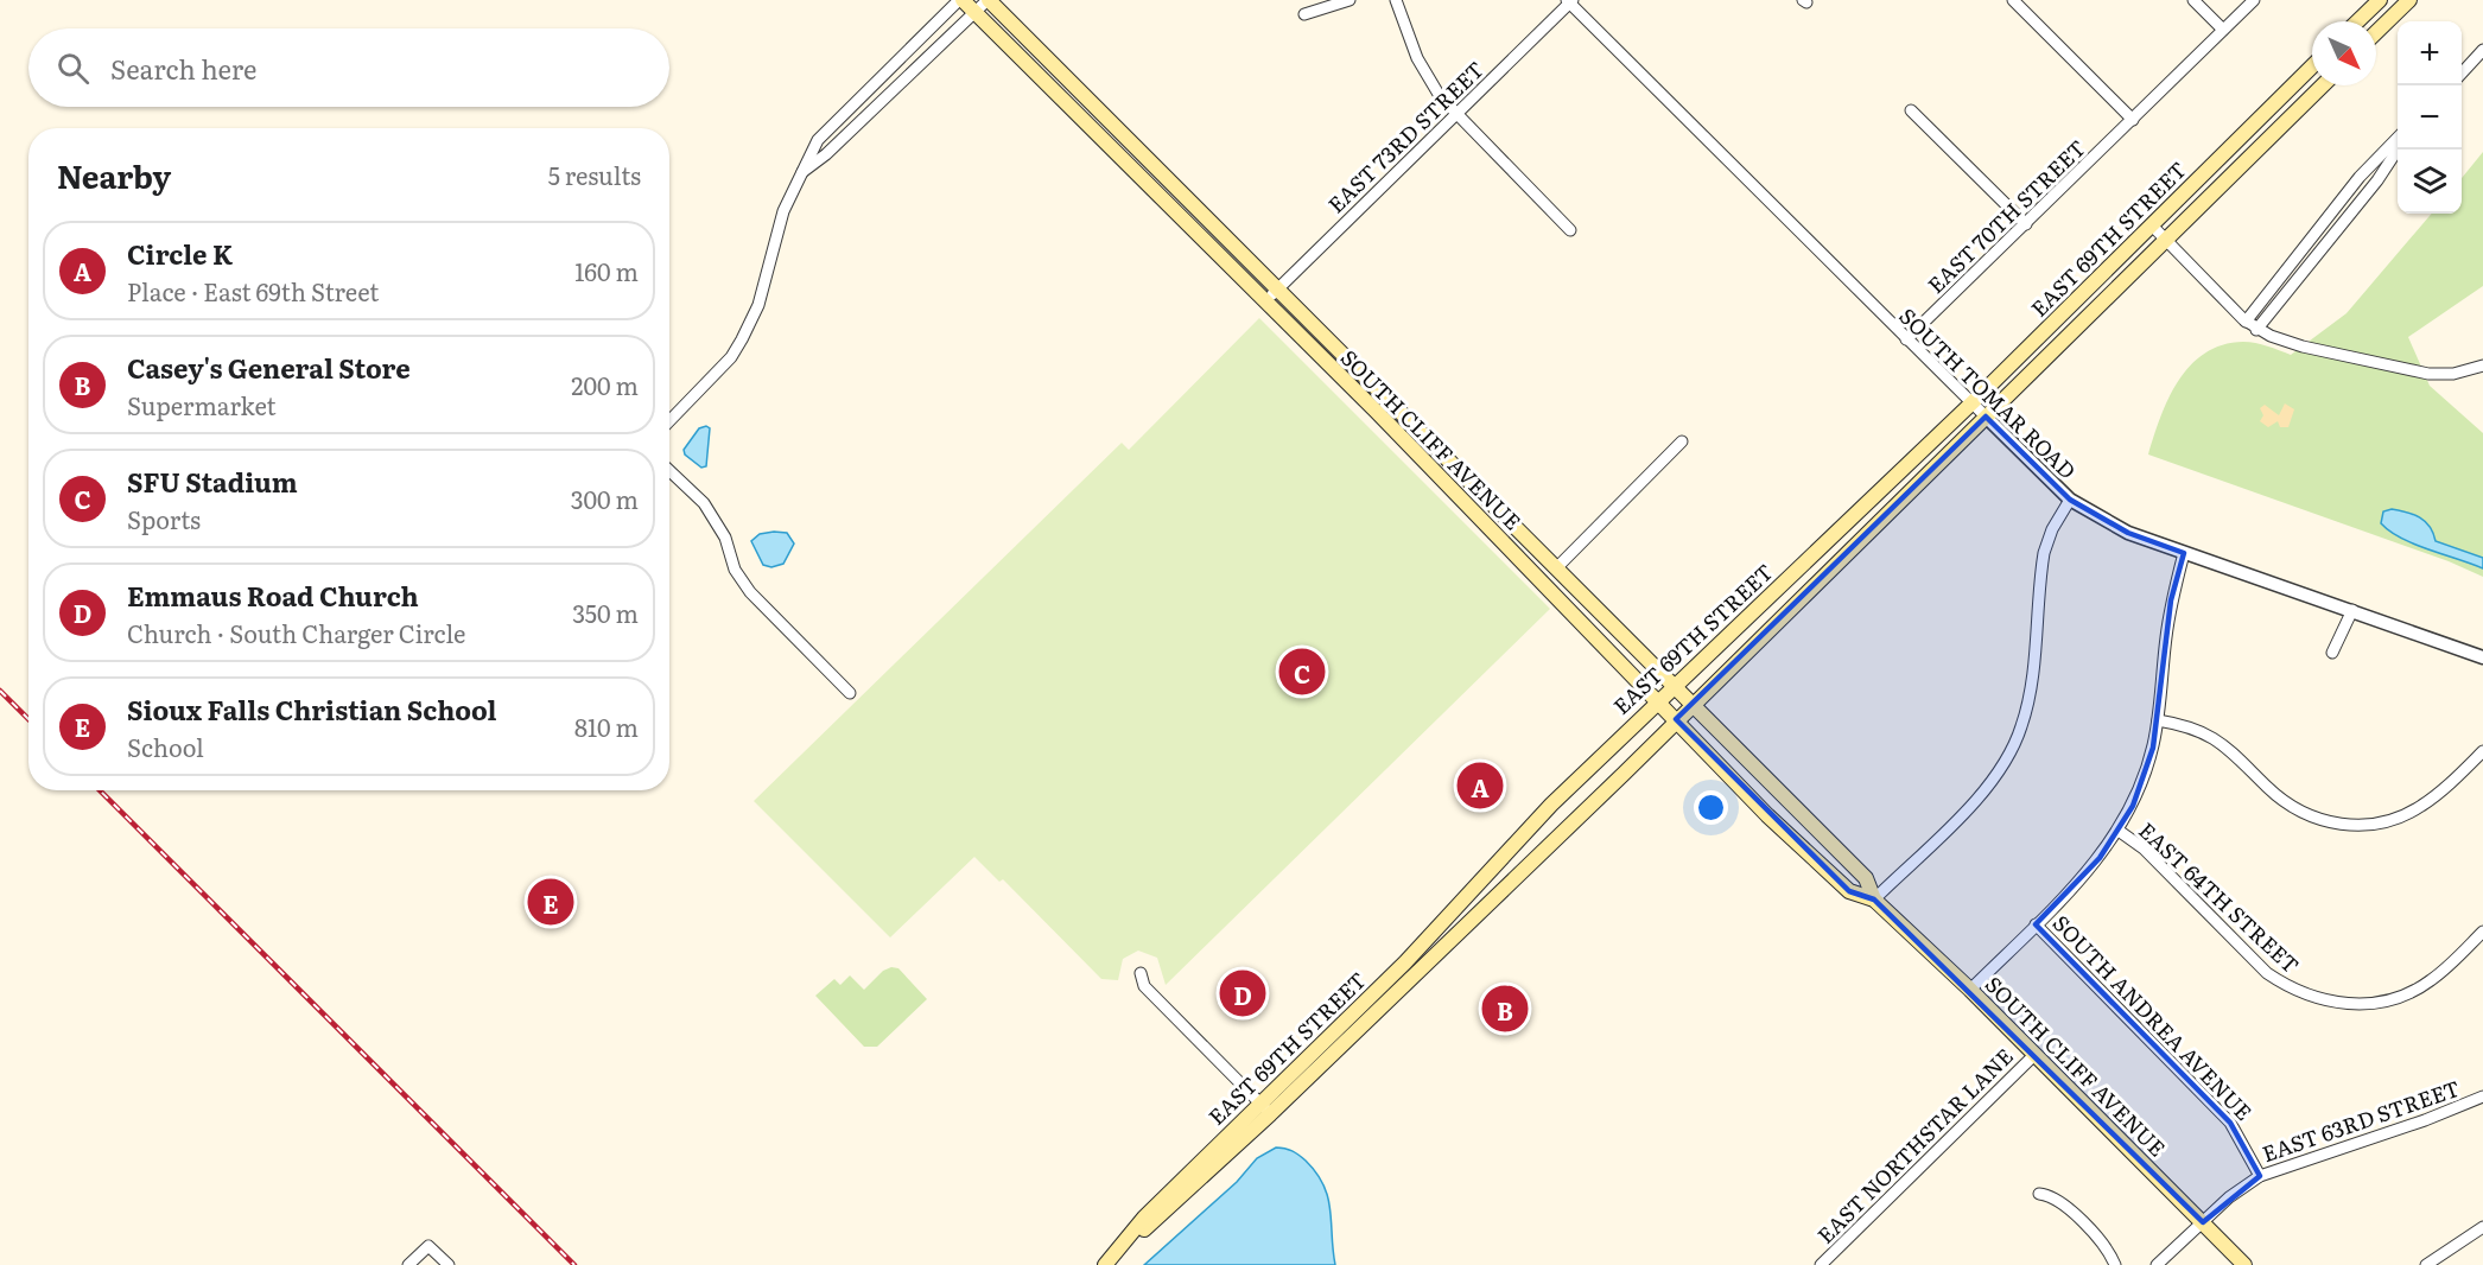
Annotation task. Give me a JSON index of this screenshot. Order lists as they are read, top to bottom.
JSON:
{
  "streets": {
    "main road": ["EAST 69TH STREET", "SOUTH CLIFF AVENUE"],
    "street": [
      "EAST 73RD STREET",
      "EAST 70TH STREET",
      "SOUTH TOMAR ROAD",
      "EAST 64TH STREET",
      "SOUTH ANDREA AVENUE",
      "EAST 63RD STREET",
      "EAST NORTHSTAR LANE"
    ]
  },
  "crossings": [
    ["EAST 73RD STREET", "SOUTH TOMAR ROAD"],
    ["EAST 73RD STREET", "SOUTH CLIFF AVENUE"],
    ["EAST 70TH STREET", "SOUTH TOMAR ROAD"],
    ["EAST 69TH STREET", "SOUTH TOMAR ROAD"],
    ["EAST 69TH STREET", "SOUTH CLIFF AVENUE"],
    ["SOUTH CLIFF AVENUE", "EAST 63RD STREET"],
    ["SOUTH CLIFF AVENUE", "EAST NORTHSTAR LANE"],
    ["SOUTH ANDREA AVENUE", "EAST 63RD STREET"]
  ],
  "north": "bottom right",
  "page": {
    "map_buttons": ["+", "−"],
    "search": "Search here",
    "heading": ["Nearby", "5 results"],
    "list": [
      {
        "mark": "A",
        "name": "Circle K",
        "note": "Place · East 69th Street",
        "value": "160 m"
      },
      {
        "mark": "B",
        "name": "Casey's General Store",
        "note": "Supermarket",
        "value": "200 m"
      },
      {
        "mark": "C",
        "name": "SFU Stadium",
        "note": "Sports",
        "value": "300 m"
      },
      {
        "mark": "D",
        "name": "Emmaus Road Church",
        "note": "Church · South Charger Circle",
        "value": "350 m"
      },
      {
        "mark": "E",
        "name": "Sioux Falls Christian School",
        "note": "School",
        "value": "810 m"
      }
    ],
    "pins": [
      "C",
      "A",
      "E",
      "D",
      "B"
    ]
  }
}
